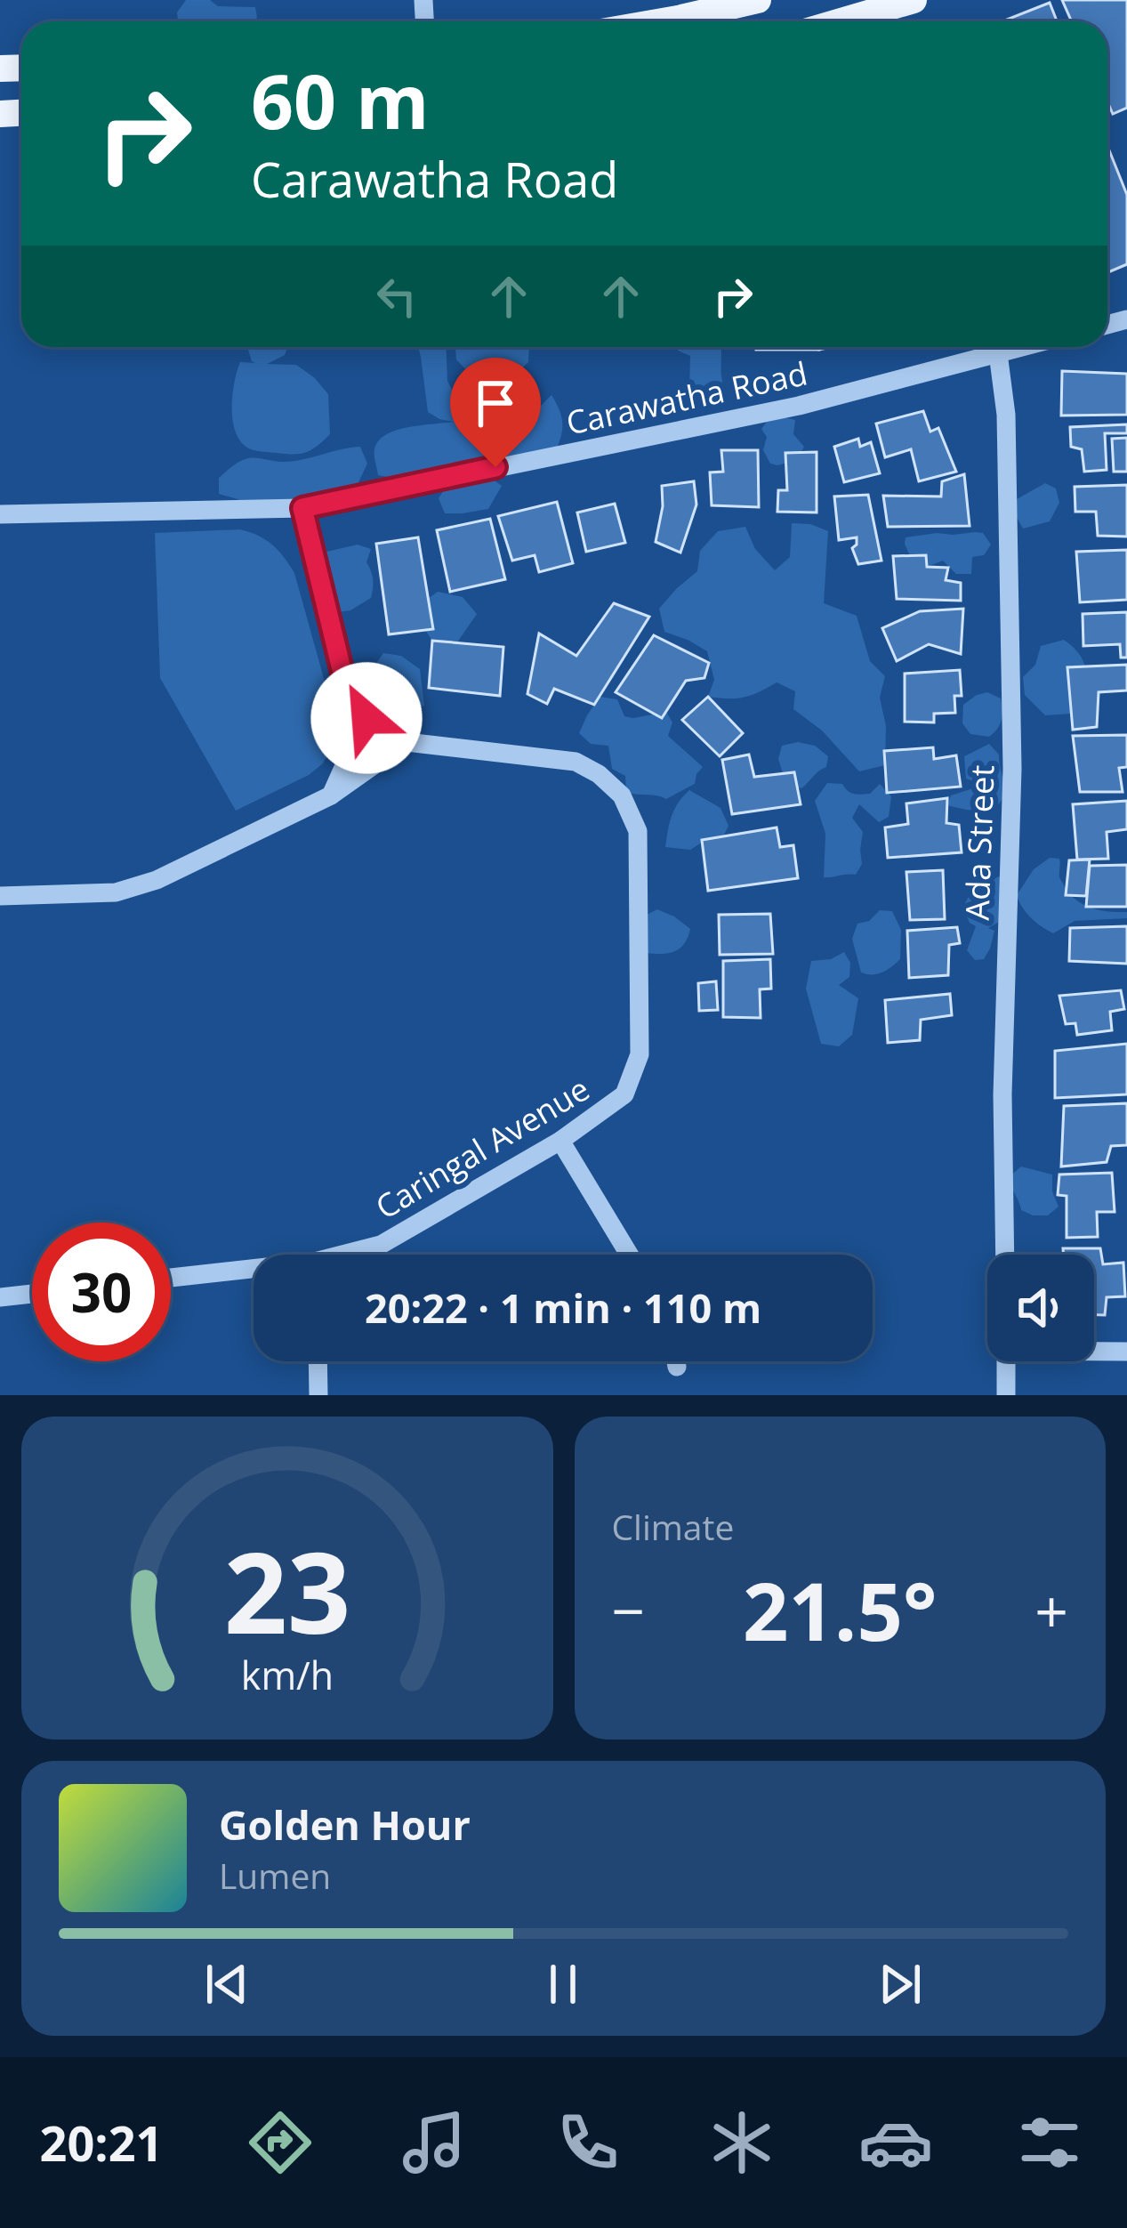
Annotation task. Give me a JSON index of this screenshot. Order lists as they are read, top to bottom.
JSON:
{
  "streets": {
    "street": ["Carawatha Road", "Ada Street", "Caringal Avenue"]
  },
  "crossings": [
    ["Carawatha Road", "Ada Street"]
  ],
  "page": {
    "turn": ["60 m", "Carawatha Road"],
    "limit": "30",
    "trip": "20:22 · 1 min · 110 m",
    "tile": "Climate",
    "heat": ["−", "21.5°", "+"],
    "song": ["Golden Hour", "Lumen"],
    "tabs": "20:21",
    "gauge": ["23", "km/h"]
  }
}
